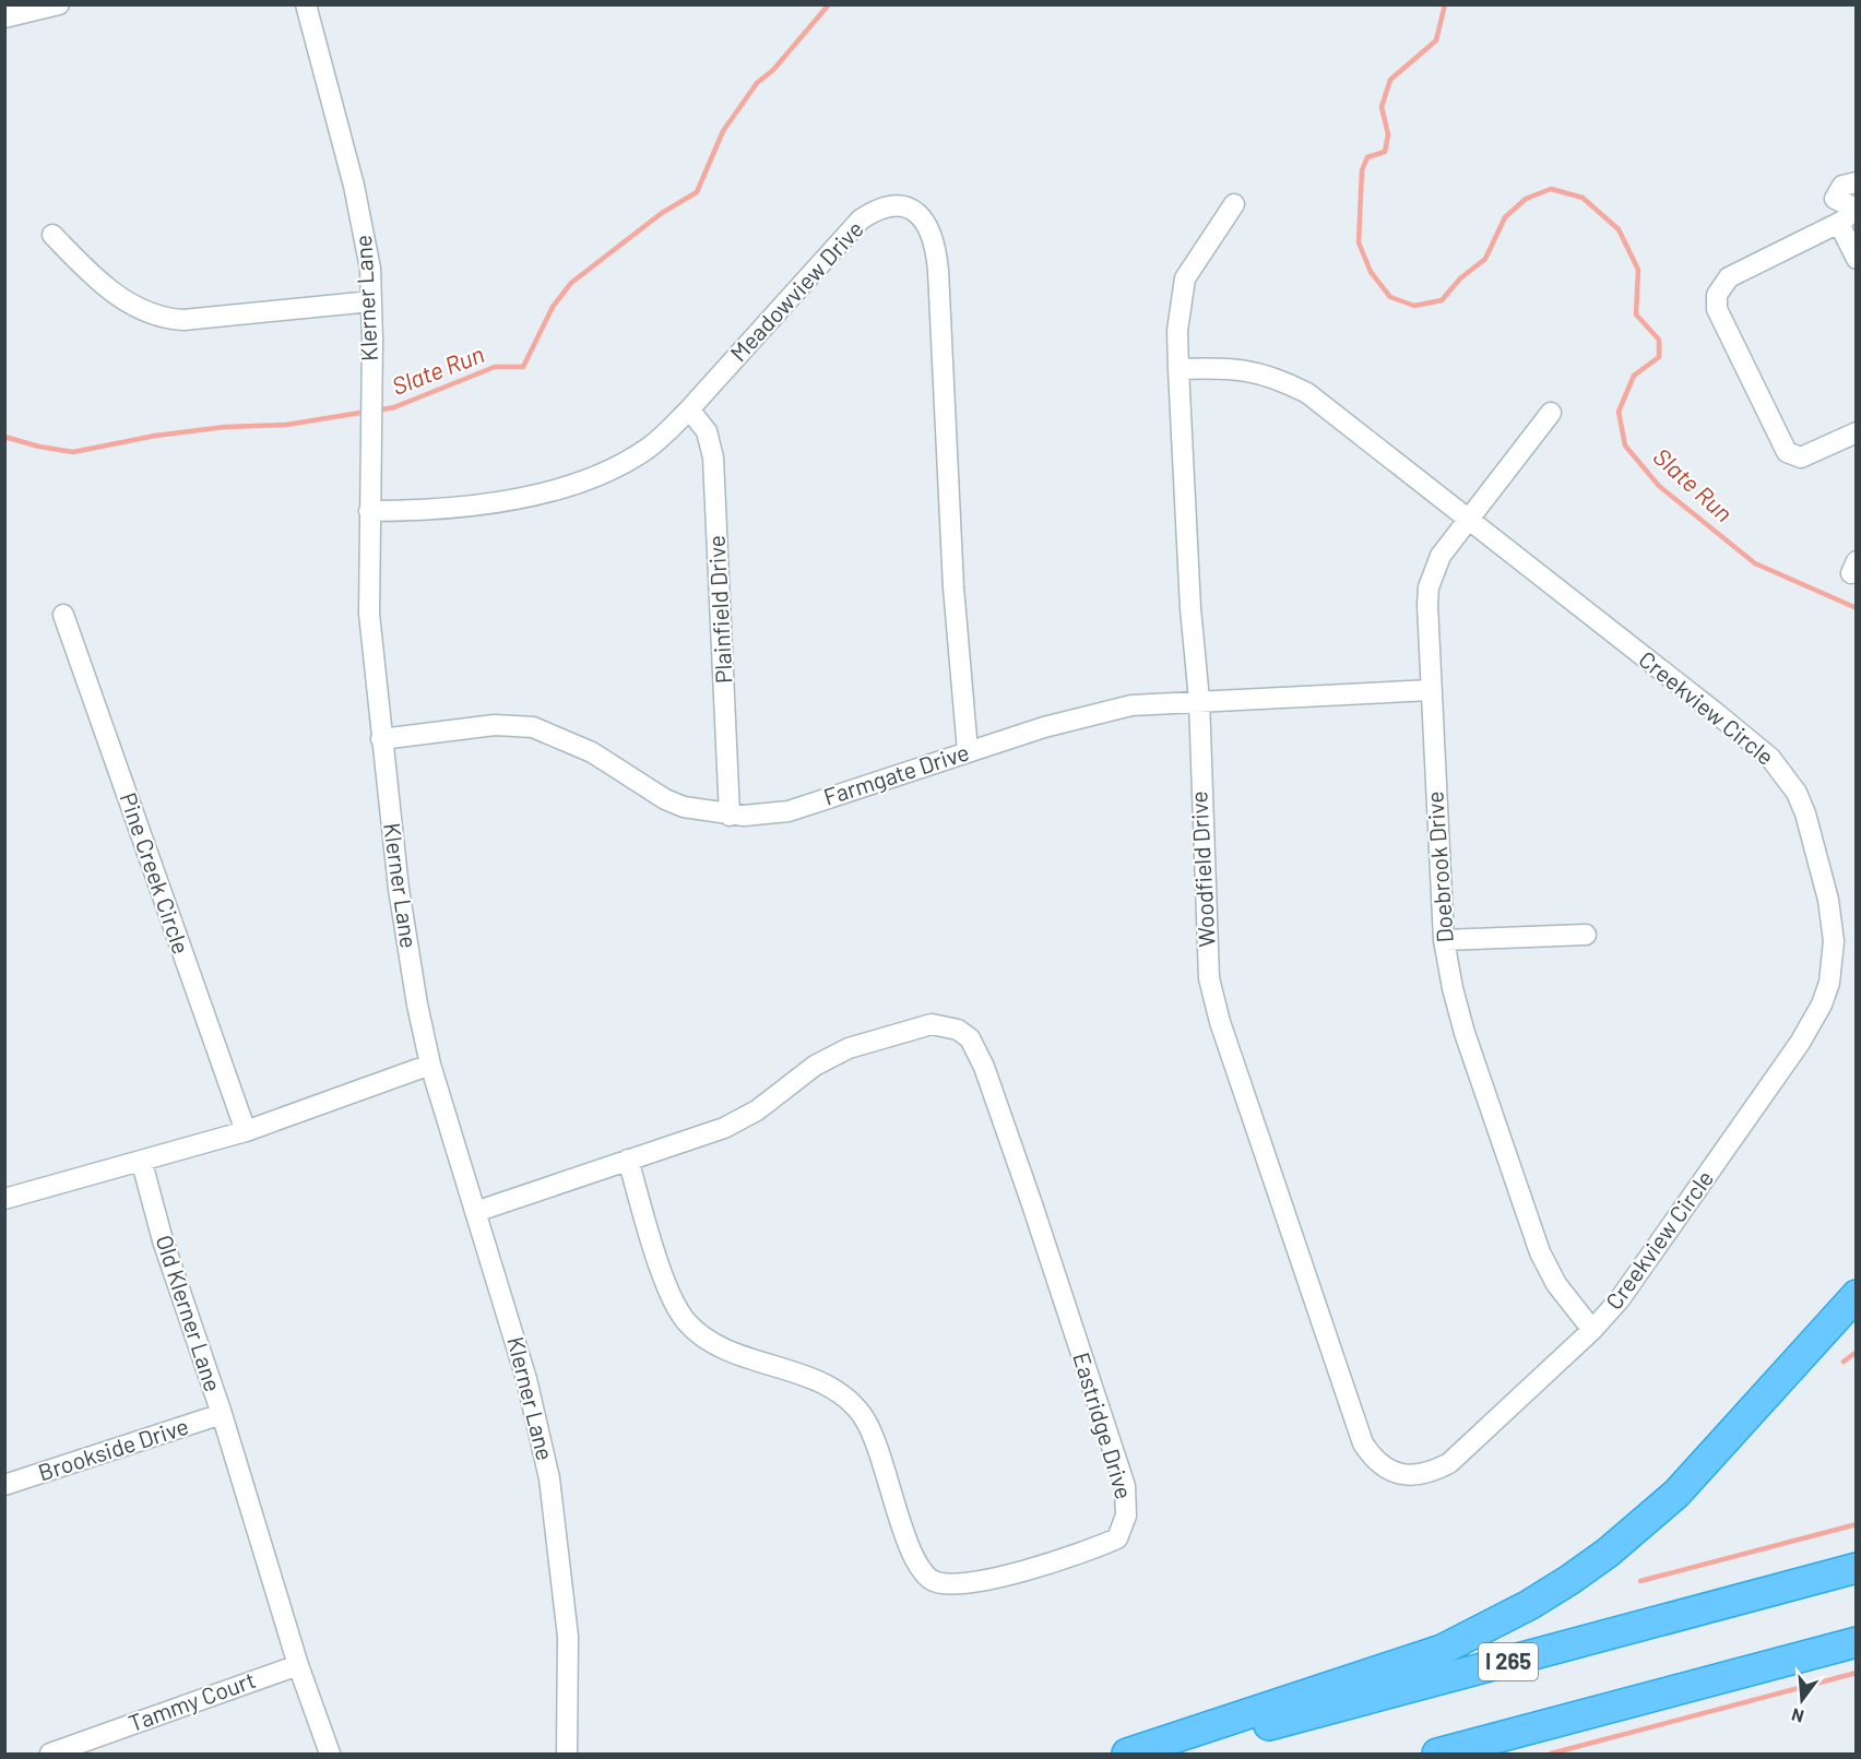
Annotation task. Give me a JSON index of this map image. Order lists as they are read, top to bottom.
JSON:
{
  "streets": {
    "highway": ["I 265"],
    "street": [
      "Meadowview Drive",
      "Klerner Lane",
      "Plainfield Drive",
      "Creekview Circle",
      "Farmgate Drive",
      "Doebrook Drive",
      "Woodfield Drive",
      "Pine Creek Circle",
      "Old Klerner Lane",
      "Eastridge Drive",
      "Brookside Drive",
      "Tammy Court"
    ]
  },
  "crossings": [
    ["Meadowview Drive", "Klerner Lane"],
    ["Meadowview Drive", "Plainfield Drive"],
    ["Meadowview Drive", "Farmgate Drive"],
    ["Klerner Lane", "Farmgate Drive"],
    ["Klerner Lane", "Eastridge Drive"],
    ["Plainfield Drive", "Farmgate Drive"],
    ["Creekview Circle", "Doebrook Drive"],
    ["Creekview Circle", "Woodfield Drive"],
    ["Farmgate Drive", "Doebrook Drive"],
    ["Farmgate Drive", "Woodfield Drive"],
    ["Old Klerner Lane", "Brookside Drive"],
    ["Old Klerner Lane", "Tammy Court"]
  ],
  "water": ["Slate Run"],
  "north": "bottom"
}
